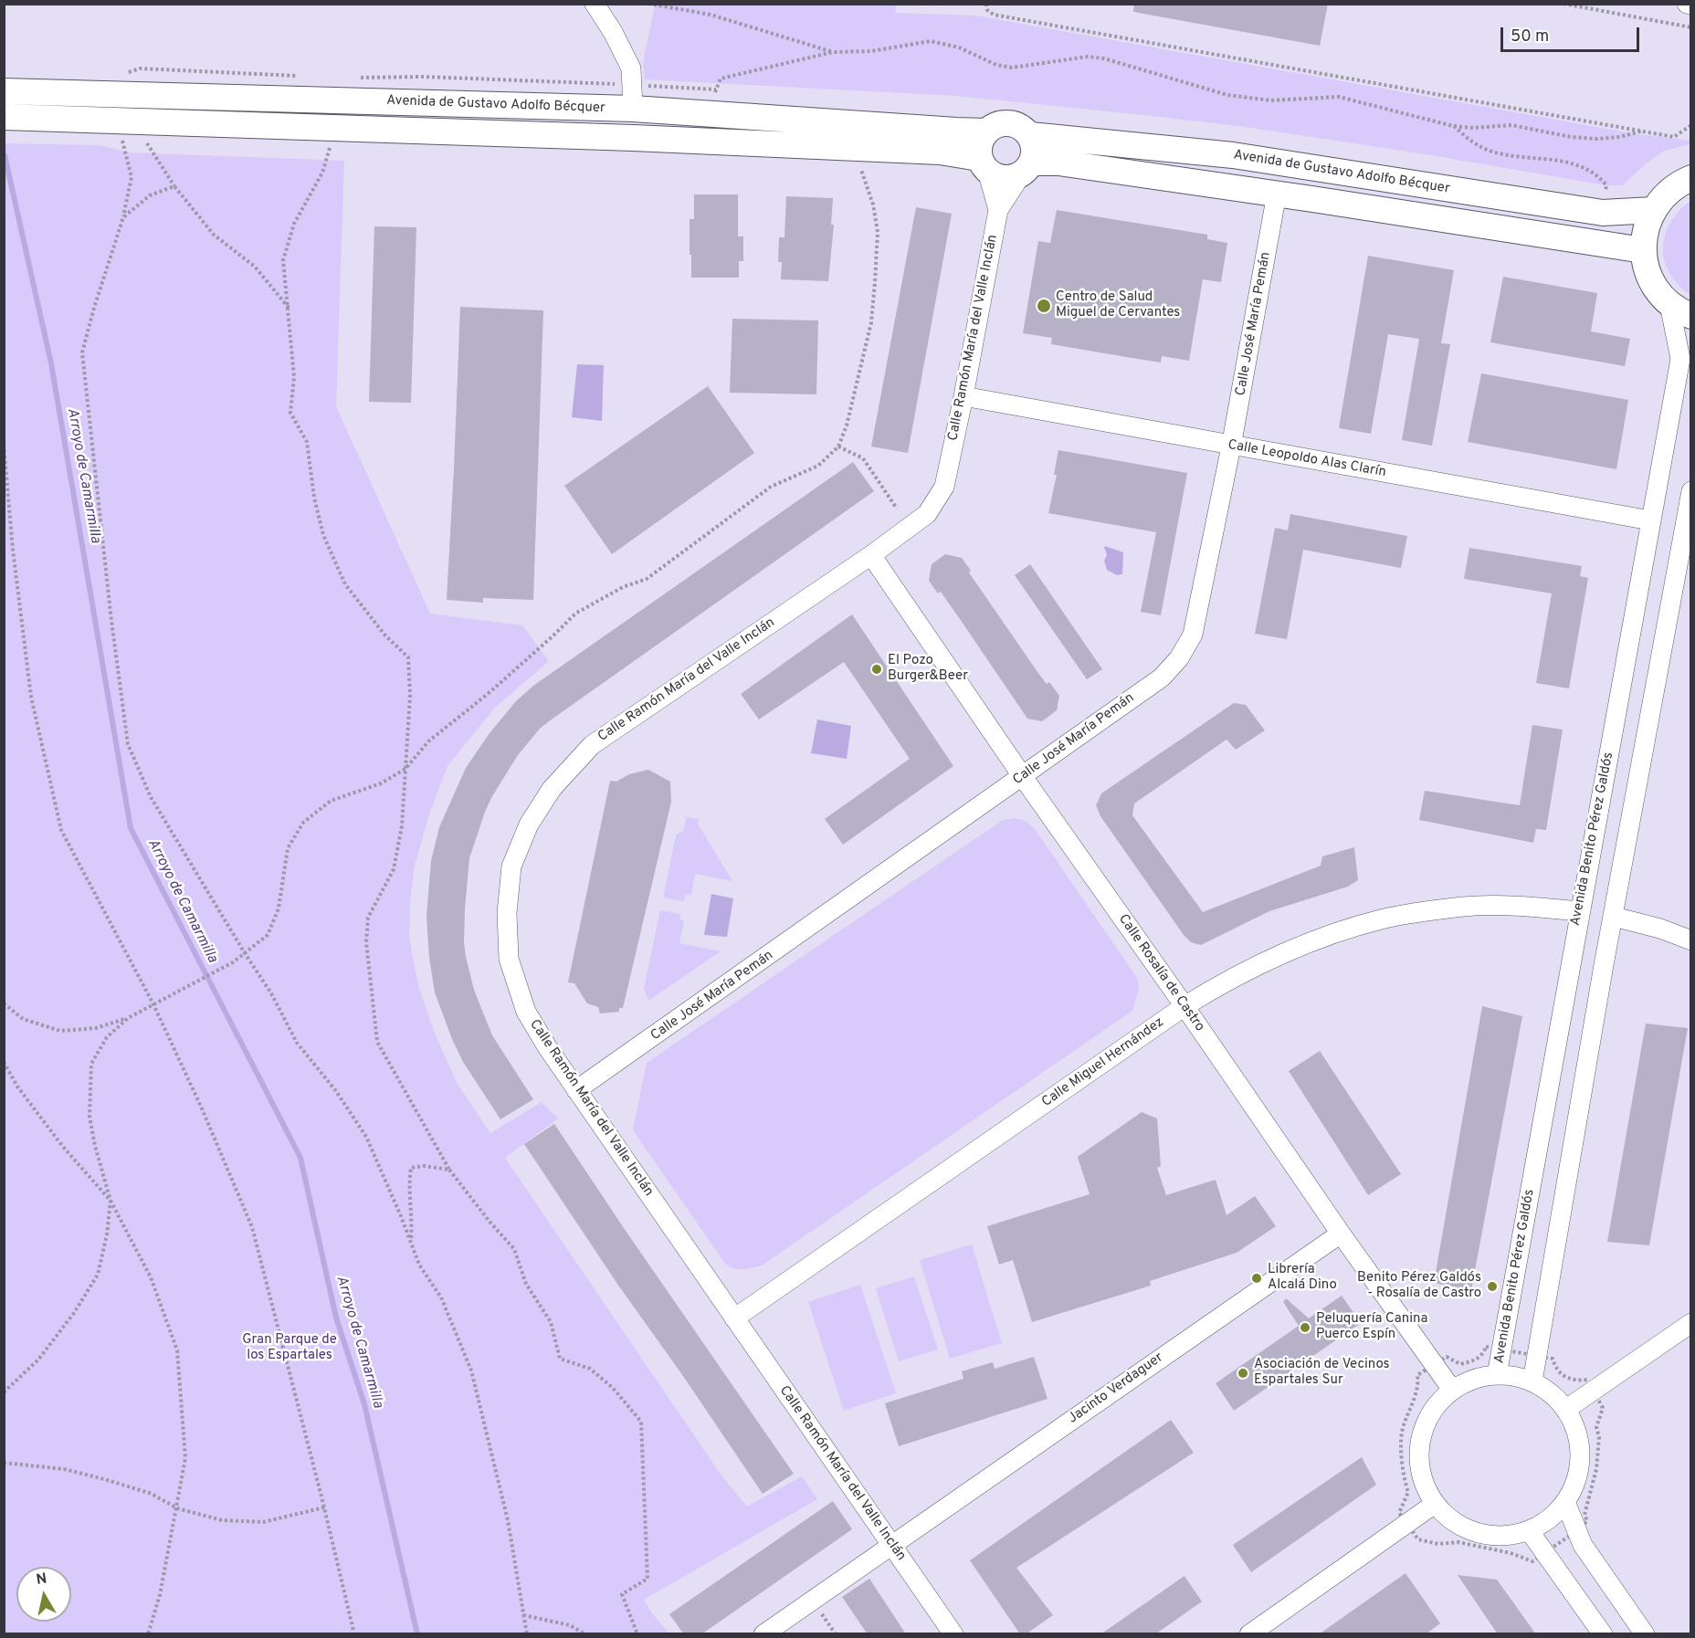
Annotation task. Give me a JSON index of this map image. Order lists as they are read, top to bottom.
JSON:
{
  "streets": {
    "street": [
      "Avenida de Gustavo Adolfo Bécquer",
      "Calle José María Pemán",
      "Calle Ramón María del Valle Inclán",
      "Calle Leopoldo Alas Clarín",
      "Avenida Benito Pérez Galdós",
      "Calle Rosalía de Castro",
      "Calle Miguel Hernández",
      "Jacinto Verdaguer"
    ]
  },
  "crossings": [
    ["Avenida de Gustavo Adolfo Bécquer", "Calle Ramón María del Valle Inclán"],
    ["Calle José María Pemán", "Calle Ramón María del Valle Inclán"],
    ["Calle José María Pemán", "Calle Leopoldo Alas Clarín"],
    ["Calle José María Pemán", "Calle Rosalía de Castro"],
    ["Calle Ramón María del Valle Inclán", "Calle Leopoldo Alas Clarín"],
    ["Calle Ramón María del Valle Inclán", "Calle Rosalía de Castro"],
    ["Calle Ramón María del Valle Inclán", "Calle Miguel Hernández"],
    ["Calle Ramón María del Valle Inclán", "Jacinto Verdaguer"],
    ["Calle Leopoldo Alas Clarín", "Avenida Benito Pérez Galdós"],
    ["Avenida Benito Pérez Galdós", "Calle Rosalía de Castro"],
    ["Avenida Benito Pérez Galdós", "Calle Miguel Hernández"],
    ["Calle Rosalía de Castro", "Calle Miguel Hernández"],
    ["Calle Rosalía de Castro", "Jacinto Verdaguer"]
  ],
  "water": ["Arroyo de Camarmilla"],
  "parks": ["Gran Parque de los Espartales"],
  "places": [
    "Centro de Salud Miguel de Cervantes",
    "El Pozo Burger&Beer",
    "Librería Alcalá Dino",
    "Benito Pérez Galdós - Rosalía de Castro",
    "Peluquería Canina Puerco Espín",
    "Asociación de Vecinos Espartales Sur"
  ],
  "scale_bar": "50 m",
  "north": "top"
}
